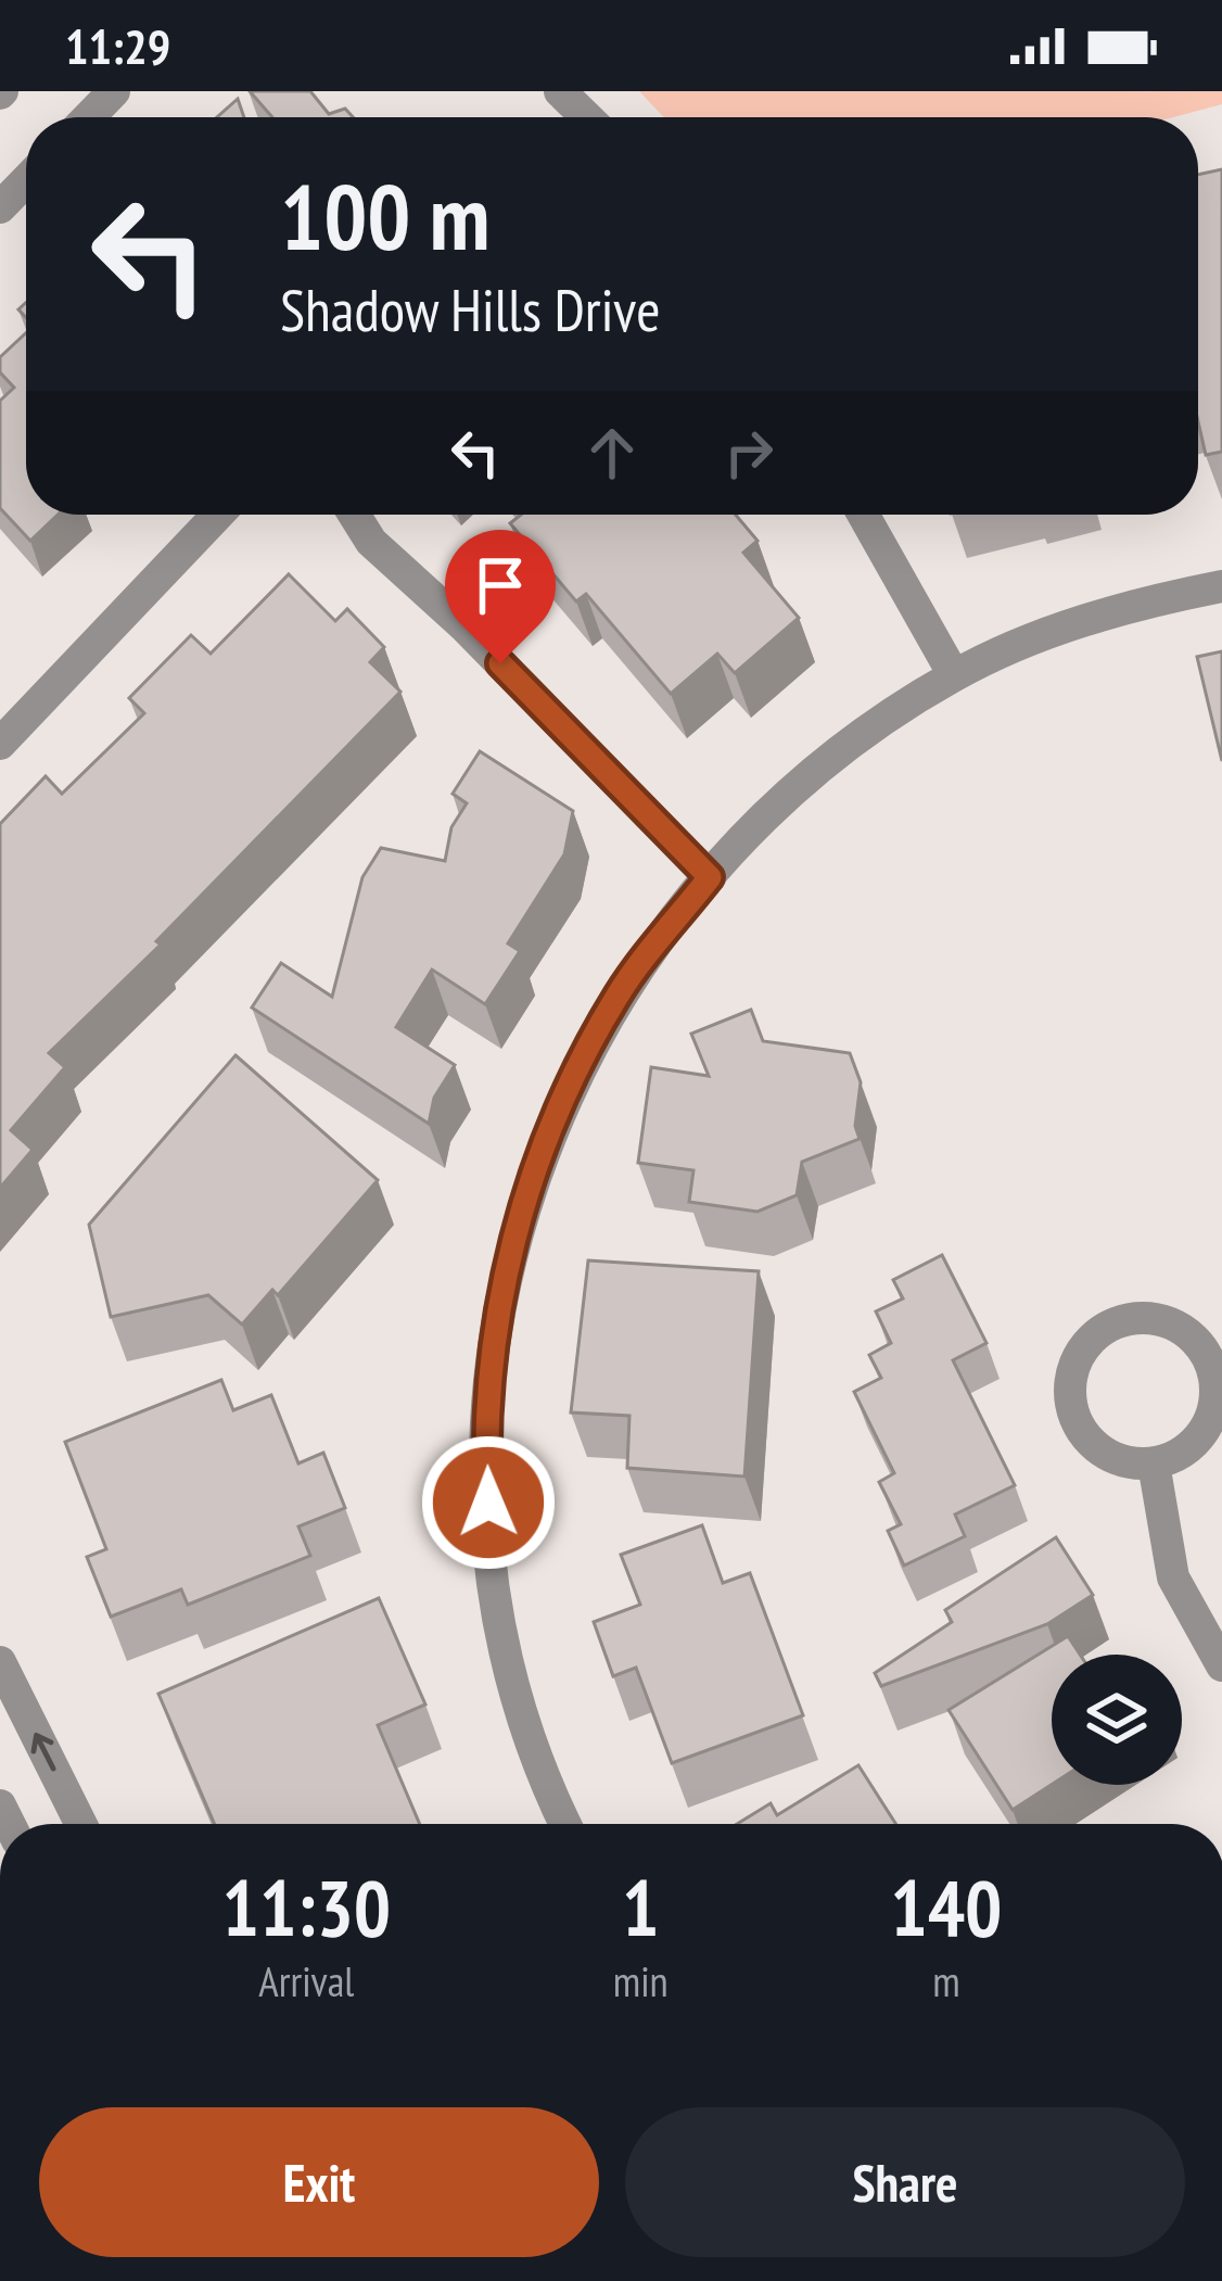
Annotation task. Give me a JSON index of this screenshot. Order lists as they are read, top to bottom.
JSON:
{
  "page": {
    "status": "11:29",
    "turn": ["100 m", "Shadow Hills Drive"],
    "eta": [
      "11:30",
      "Arrival",
      "1",
      "min",
      "140",
      "m"
    ],
    "buttons": ["Exit", "Share"]
  }
}
